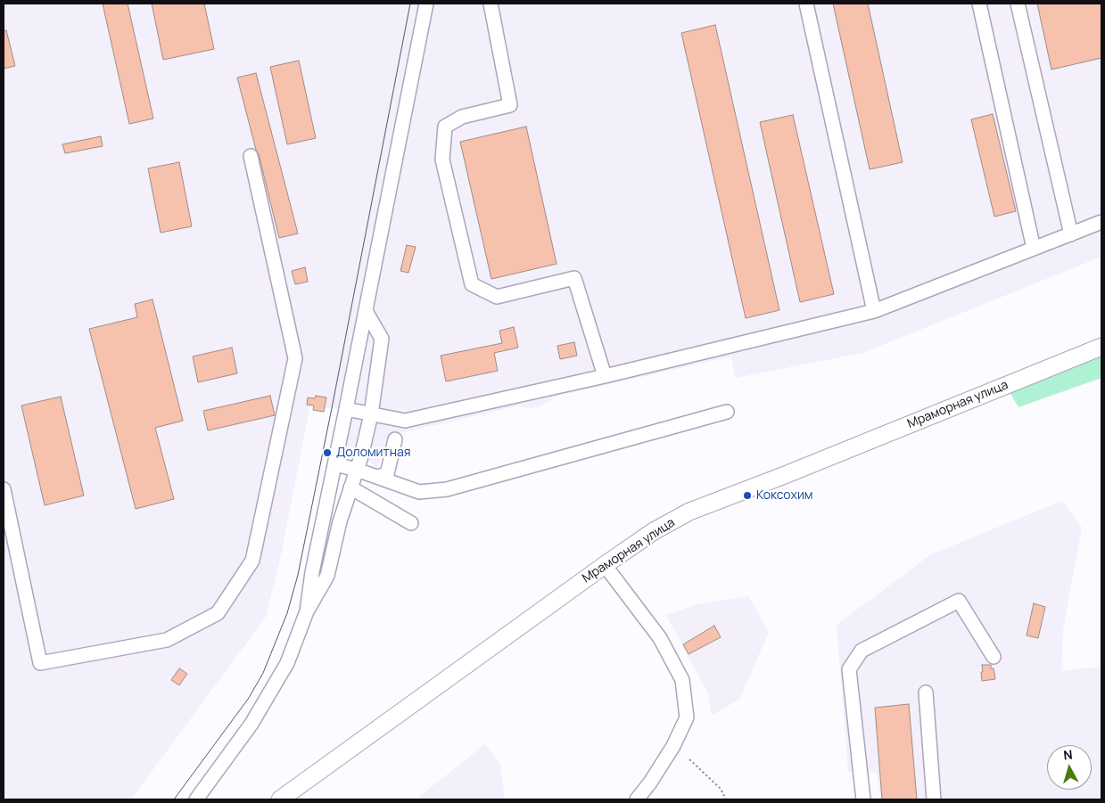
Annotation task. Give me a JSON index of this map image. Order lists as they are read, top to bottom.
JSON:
{
  "streets": {
    "main road": ["Мраморная улица"]
  },
  "places": ["Доломитная", "Коксохим"],
  "north": "top"
}
